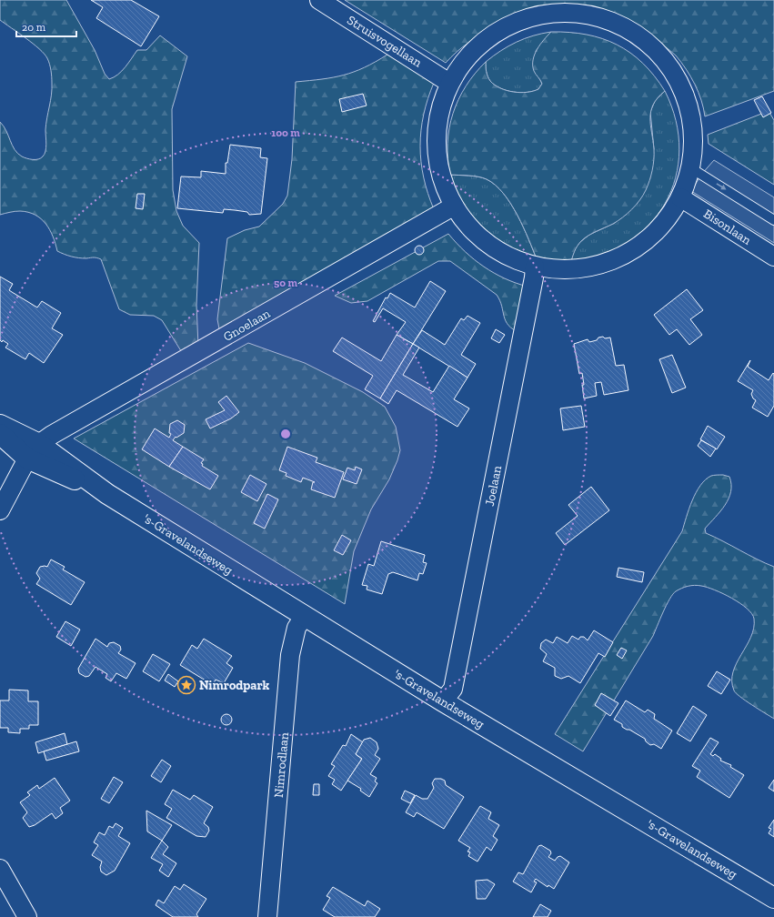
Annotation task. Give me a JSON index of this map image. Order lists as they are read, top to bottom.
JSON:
{
  "streets": {
    "street": [
      "Struisvogellaan",
      "Bisonlaan",
      "Gnoelaan",
      "Joelaan",
      "'s-Gravelandseweg",
      "Nimrodlaan"
    ]
  },
  "crossings": [
    ["Gnoelaan", "'s-Gravelandseweg"],
    ["Joelaan", "'s-Gravelandseweg"],
    ["'s-Gravelandseweg", "Nimrodlaan"]
  ],
  "places": {
    "place": ["Nimrodpark"]
  },
  "scale_bar": "20 m",
  "rings": ["100 m", "50 m"]
}
